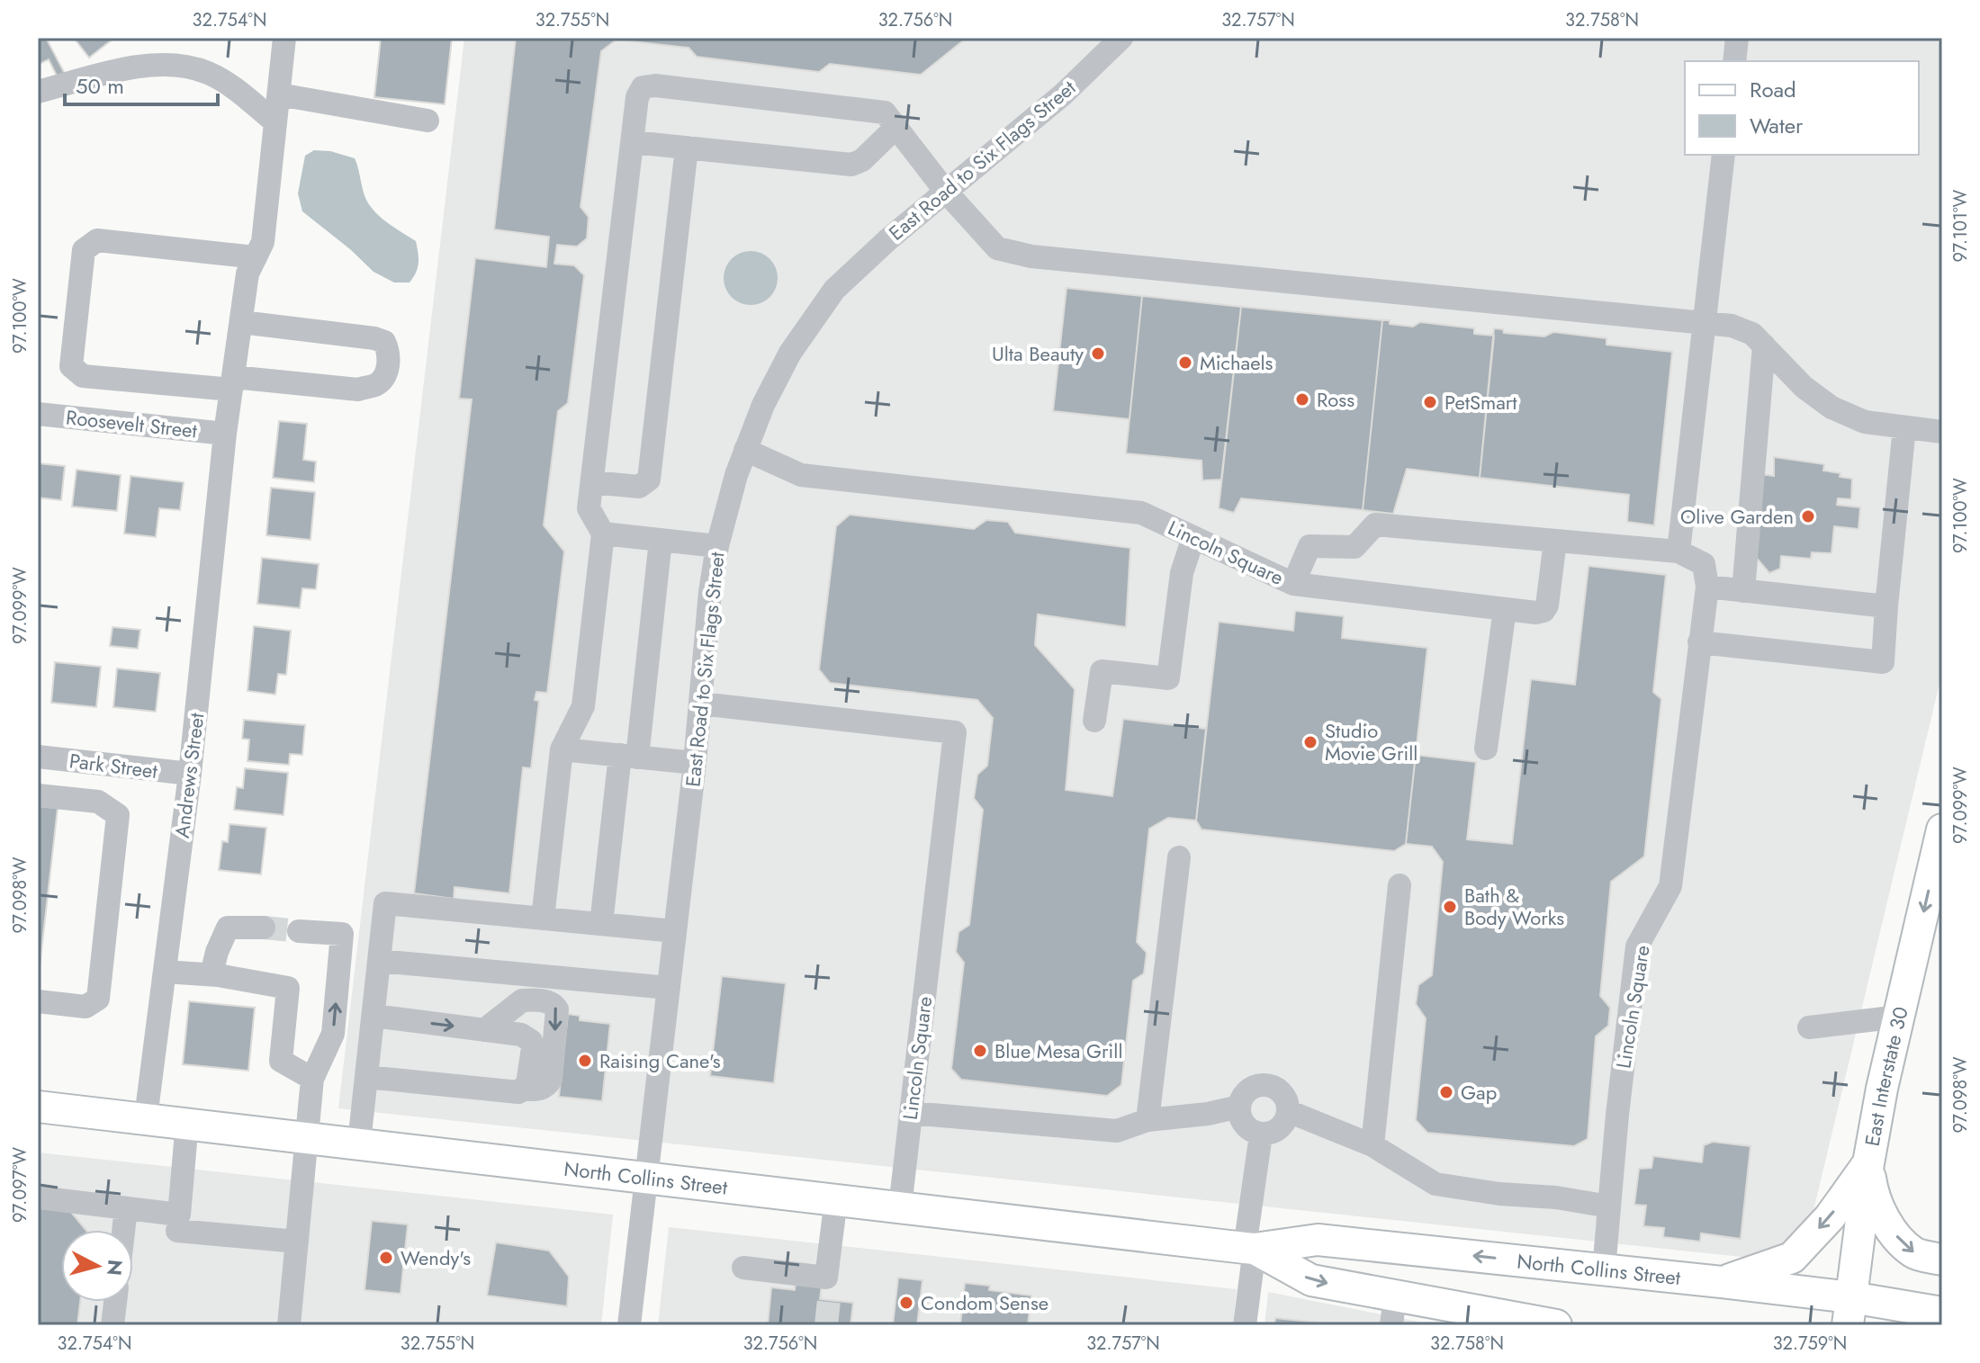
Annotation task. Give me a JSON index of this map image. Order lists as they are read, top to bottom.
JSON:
{
  "streets": {
    "main road": ["East Interstate 30", "North Collins Street"],
    "street": [
      "East Road to Six Flags Street",
      "Roosevelt Street",
      "Lincoln Square",
      "Park Street",
      "Andrews Street"
    ]
  },
  "crossings": [
    ["East Road to Six Flags Street", "Lincoln Square"],
    ["East Road to Six Flags Street", "North Collins Street"],
    ["Roosevelt Street", "Andrews Street"],
    ["Lincoln Square", "North Collins Street"],
    ["Park Street", "Andrews Street"],
    ["Andrews Street", "North Collins Street"],
    ["East Interstate 30", "North Collins Street"]
  ],
  "one_way": ["East Interstate 30"],
  "places": [
    "Ulta Beauty",
    "Michaels",
    "Ross",
    "PetSmart",
    "Olive Garden",
    "Studio Movie Grill",
    "Bath & Body Works",
    "Blue Mesa Grill",
    "Raising Cane's",
    "Gap",
    "Wendy's",
    "Condom Sense"
  ],
  "legend": ["Road", "Water"],
  "scale_bar": "50 m",
  "north": "right",
  "coordinates": [
    "32.754°N",
    "32.755°N",
    "32.756°N",
    "32.757°N",
    "32.758°N",
    "97.101°W",
    "97.100°W",
    "97.099°W",
    "97.098°W",
    "97.097°W",
    "32.759°N"
  ]
}
